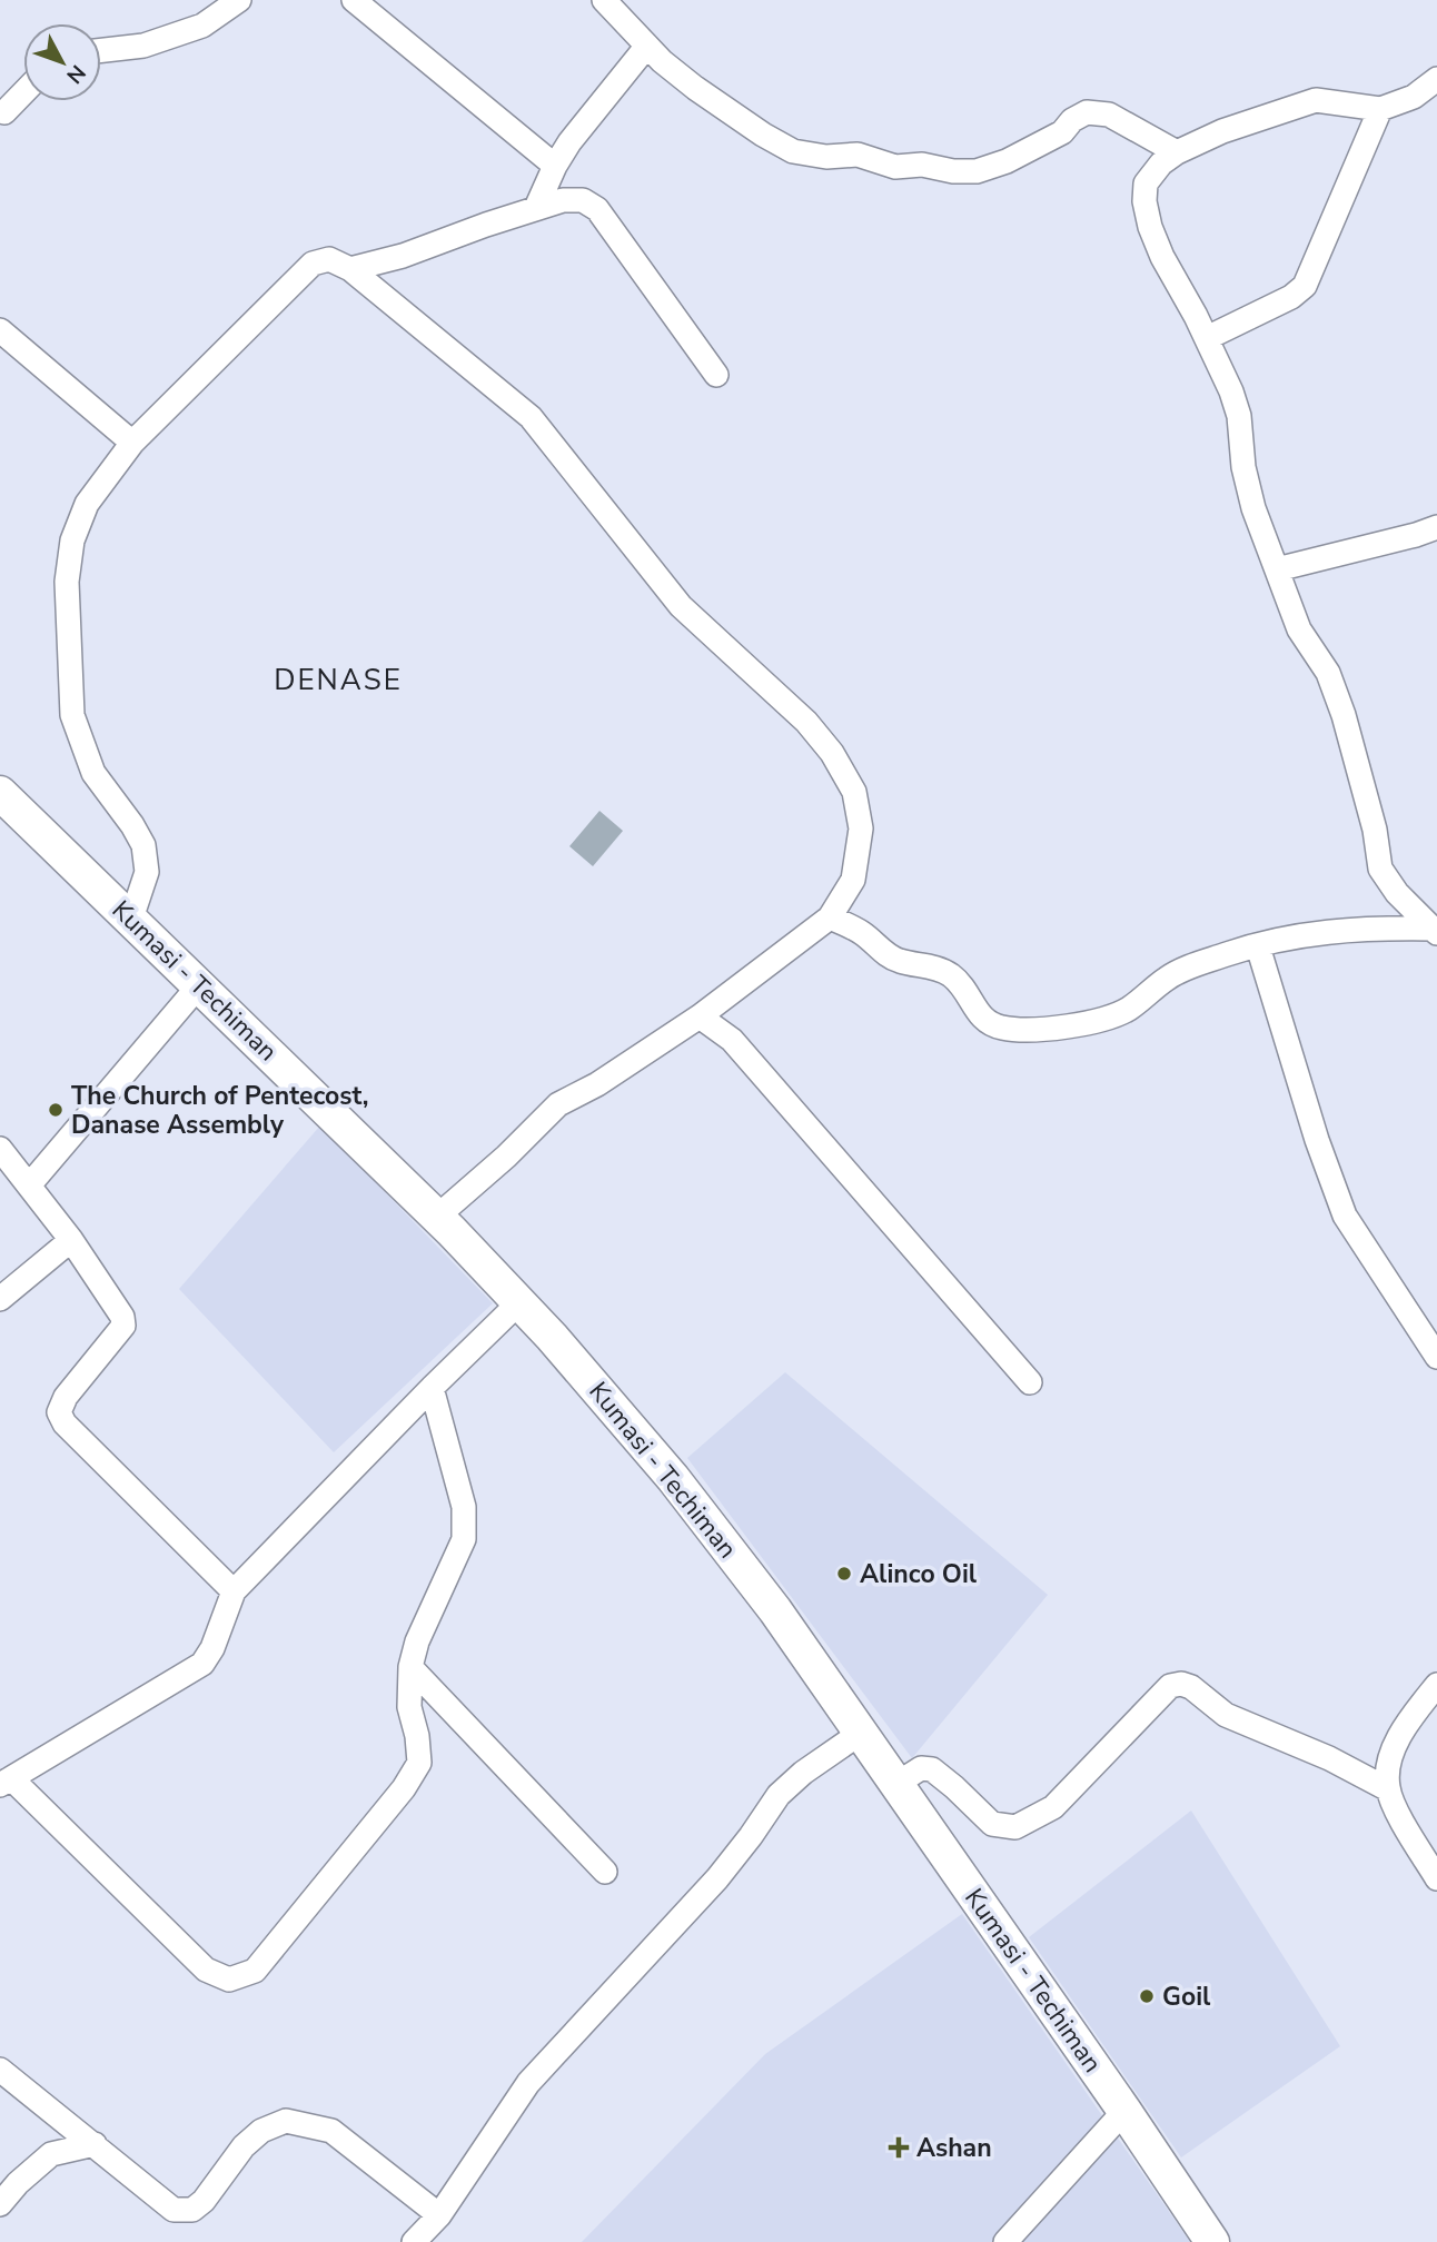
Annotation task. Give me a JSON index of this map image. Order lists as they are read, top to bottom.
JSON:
{
  "streets": {
    "highway": ["Kumasi - Techiman"]
  },
  "districts": ["DENASE"],
  "places": {
    "other": ["The Church of Pentecost, Danase Assembly", "Alinco Oil", "Goil"],
    "health": ["Ashan"]
  },
  "north": "bottom right"
}
